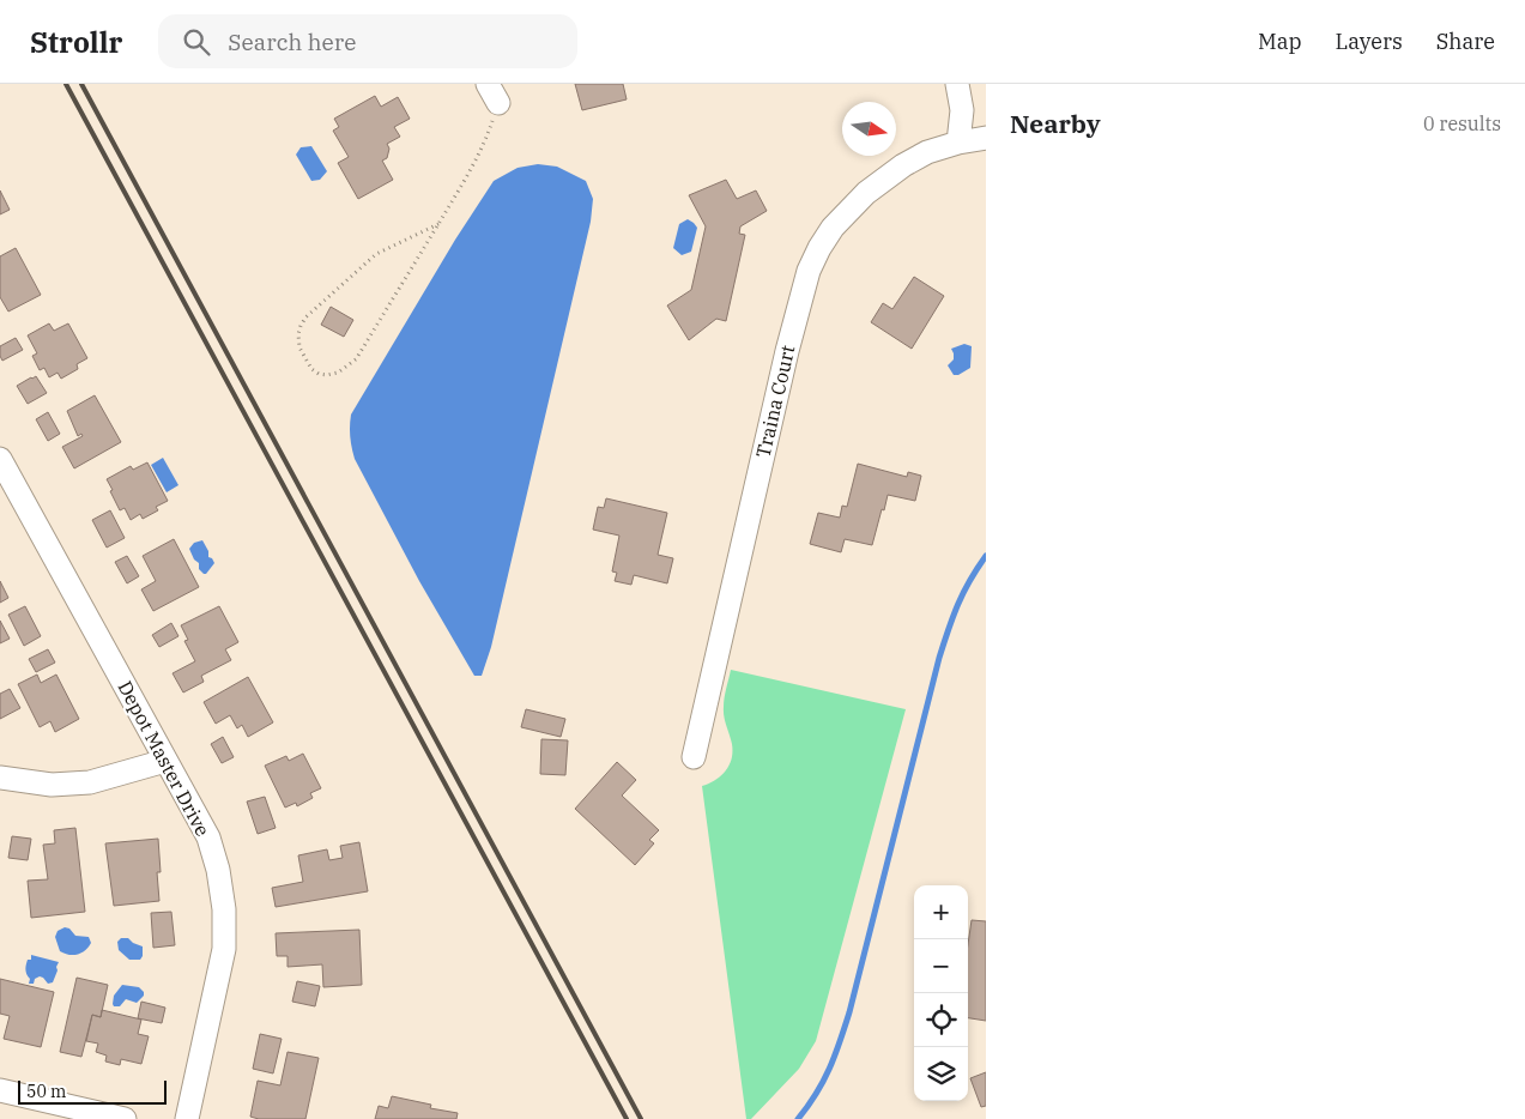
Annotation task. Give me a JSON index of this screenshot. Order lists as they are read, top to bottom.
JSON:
{
  "streets": {
    "street": ["Traina Court", "Depot Master Drive"]
  },
  "scale_bar": "50 m",
  "north": "right",
  "page": {
    "header": "Strollr",
    "search": "Search here",
    "nav": ["Map", "Layers", "Share"],
    "heading": ["Nearby", "0 results"],
    "map_buttons": ["+", "−"],
    "scale": "50 m"
  }
}
